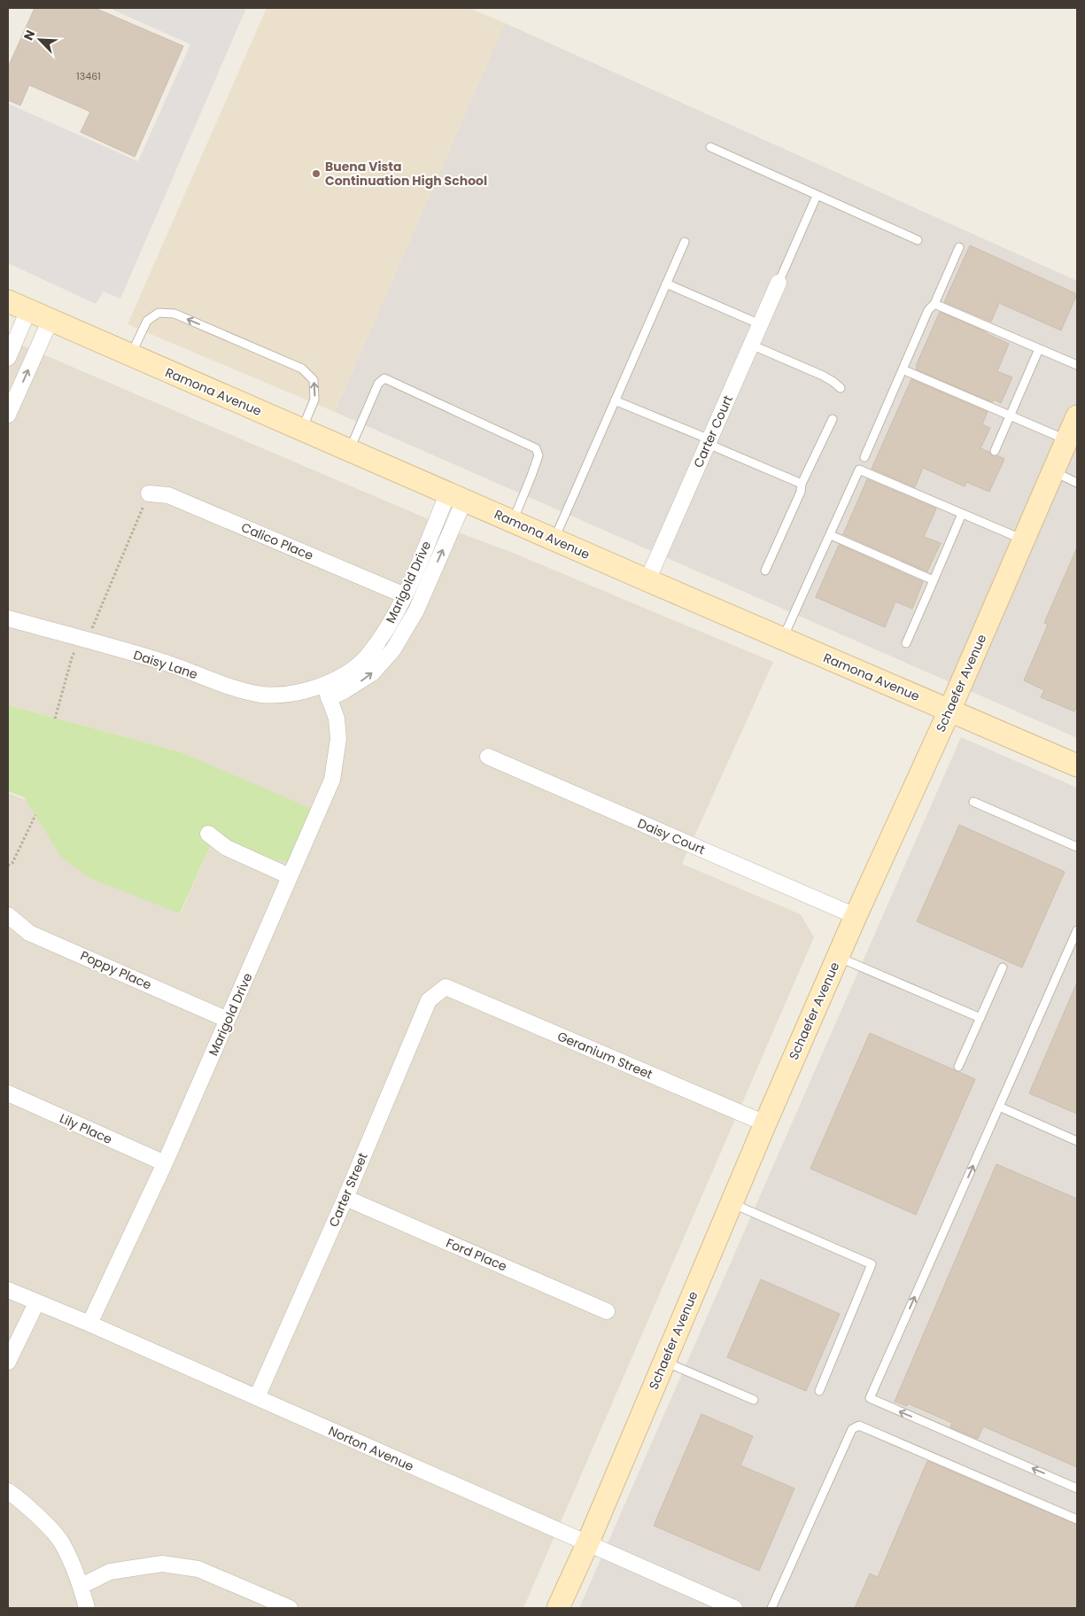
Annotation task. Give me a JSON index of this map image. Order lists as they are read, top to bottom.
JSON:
{
  "streets": {
    "street": [
      "Ramona Avenue",
      "Carter Court",
      "Calico Place",
      "Marigold Drive",
      "Daisy Lane",
      "Schaefer Avenue",
      "Daisy Court",
      "Poppy Place",
      "Geranium Street",
      "Lily Place",
      "Carter Street",
      "Ford Place",
      "Norton Avenue"
    ]
  },
  "crossings": [
    ["Ramona Avenue", "Carter Court"],
    ["Ramona Avenue", "Marigold Drive"],
    ["Ramona Avenue", "Schaefer Avenue"],
    ["Calico Place", "Marigold Drive"],
    ["Marigold Drive", "Daisy Lane"],
    ["Marigold Drive", "Poppy Place"],
    ["Marigold Drive", "Lily Place"],
    ["Marigold Drive", "Norton Avenue"],
    ["Schaefer Avenue", "Daisy Court"],
    ["Schaefer Avenue", "Geranium Street"],
    ["Schaefer Avenue", "Norton Avenue"],
    ["Geranium Street", "Carter Street"],
    ["Carter Street", "Ford Place"],
    ["Carter Street", "Norton Avenue"]
  ],
  "places": ["Buena Vista Continuation High School"],
  "house_numbers": ["13461"],
  "north": "top left"
}
